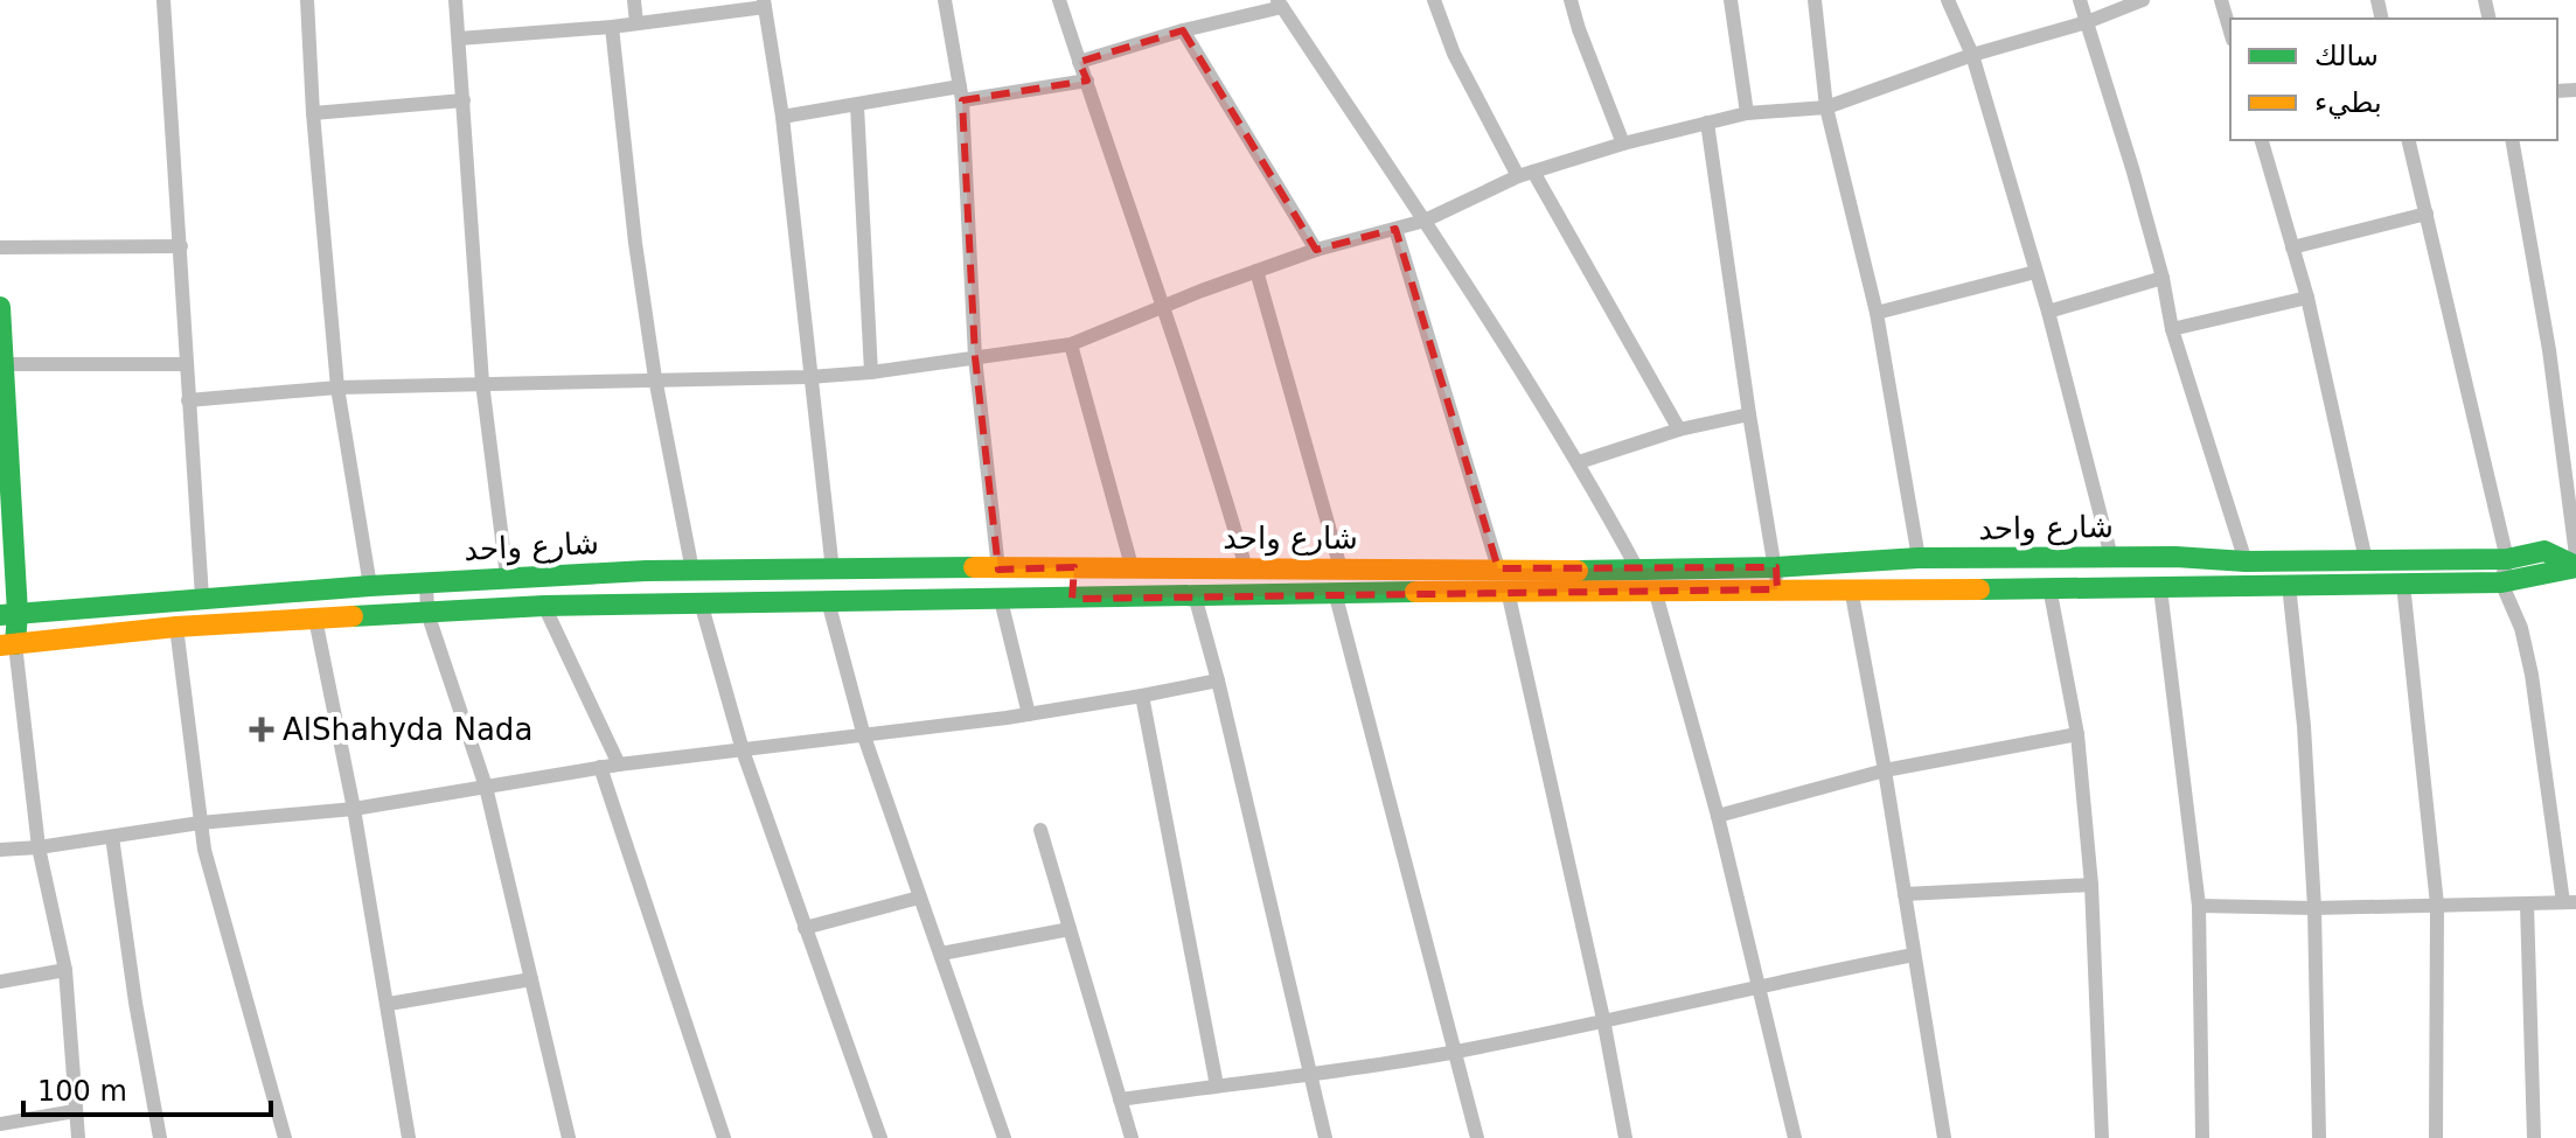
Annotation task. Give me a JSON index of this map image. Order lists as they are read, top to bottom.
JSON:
{
  "streets": {
    "street": ["شارع واحد"]
  },
  "places": {
    "health": ["AlShahyda Nada"]
  },
  "legend": ["سالك", "بطيء"],
  "scale_bar": "100 m"
}
